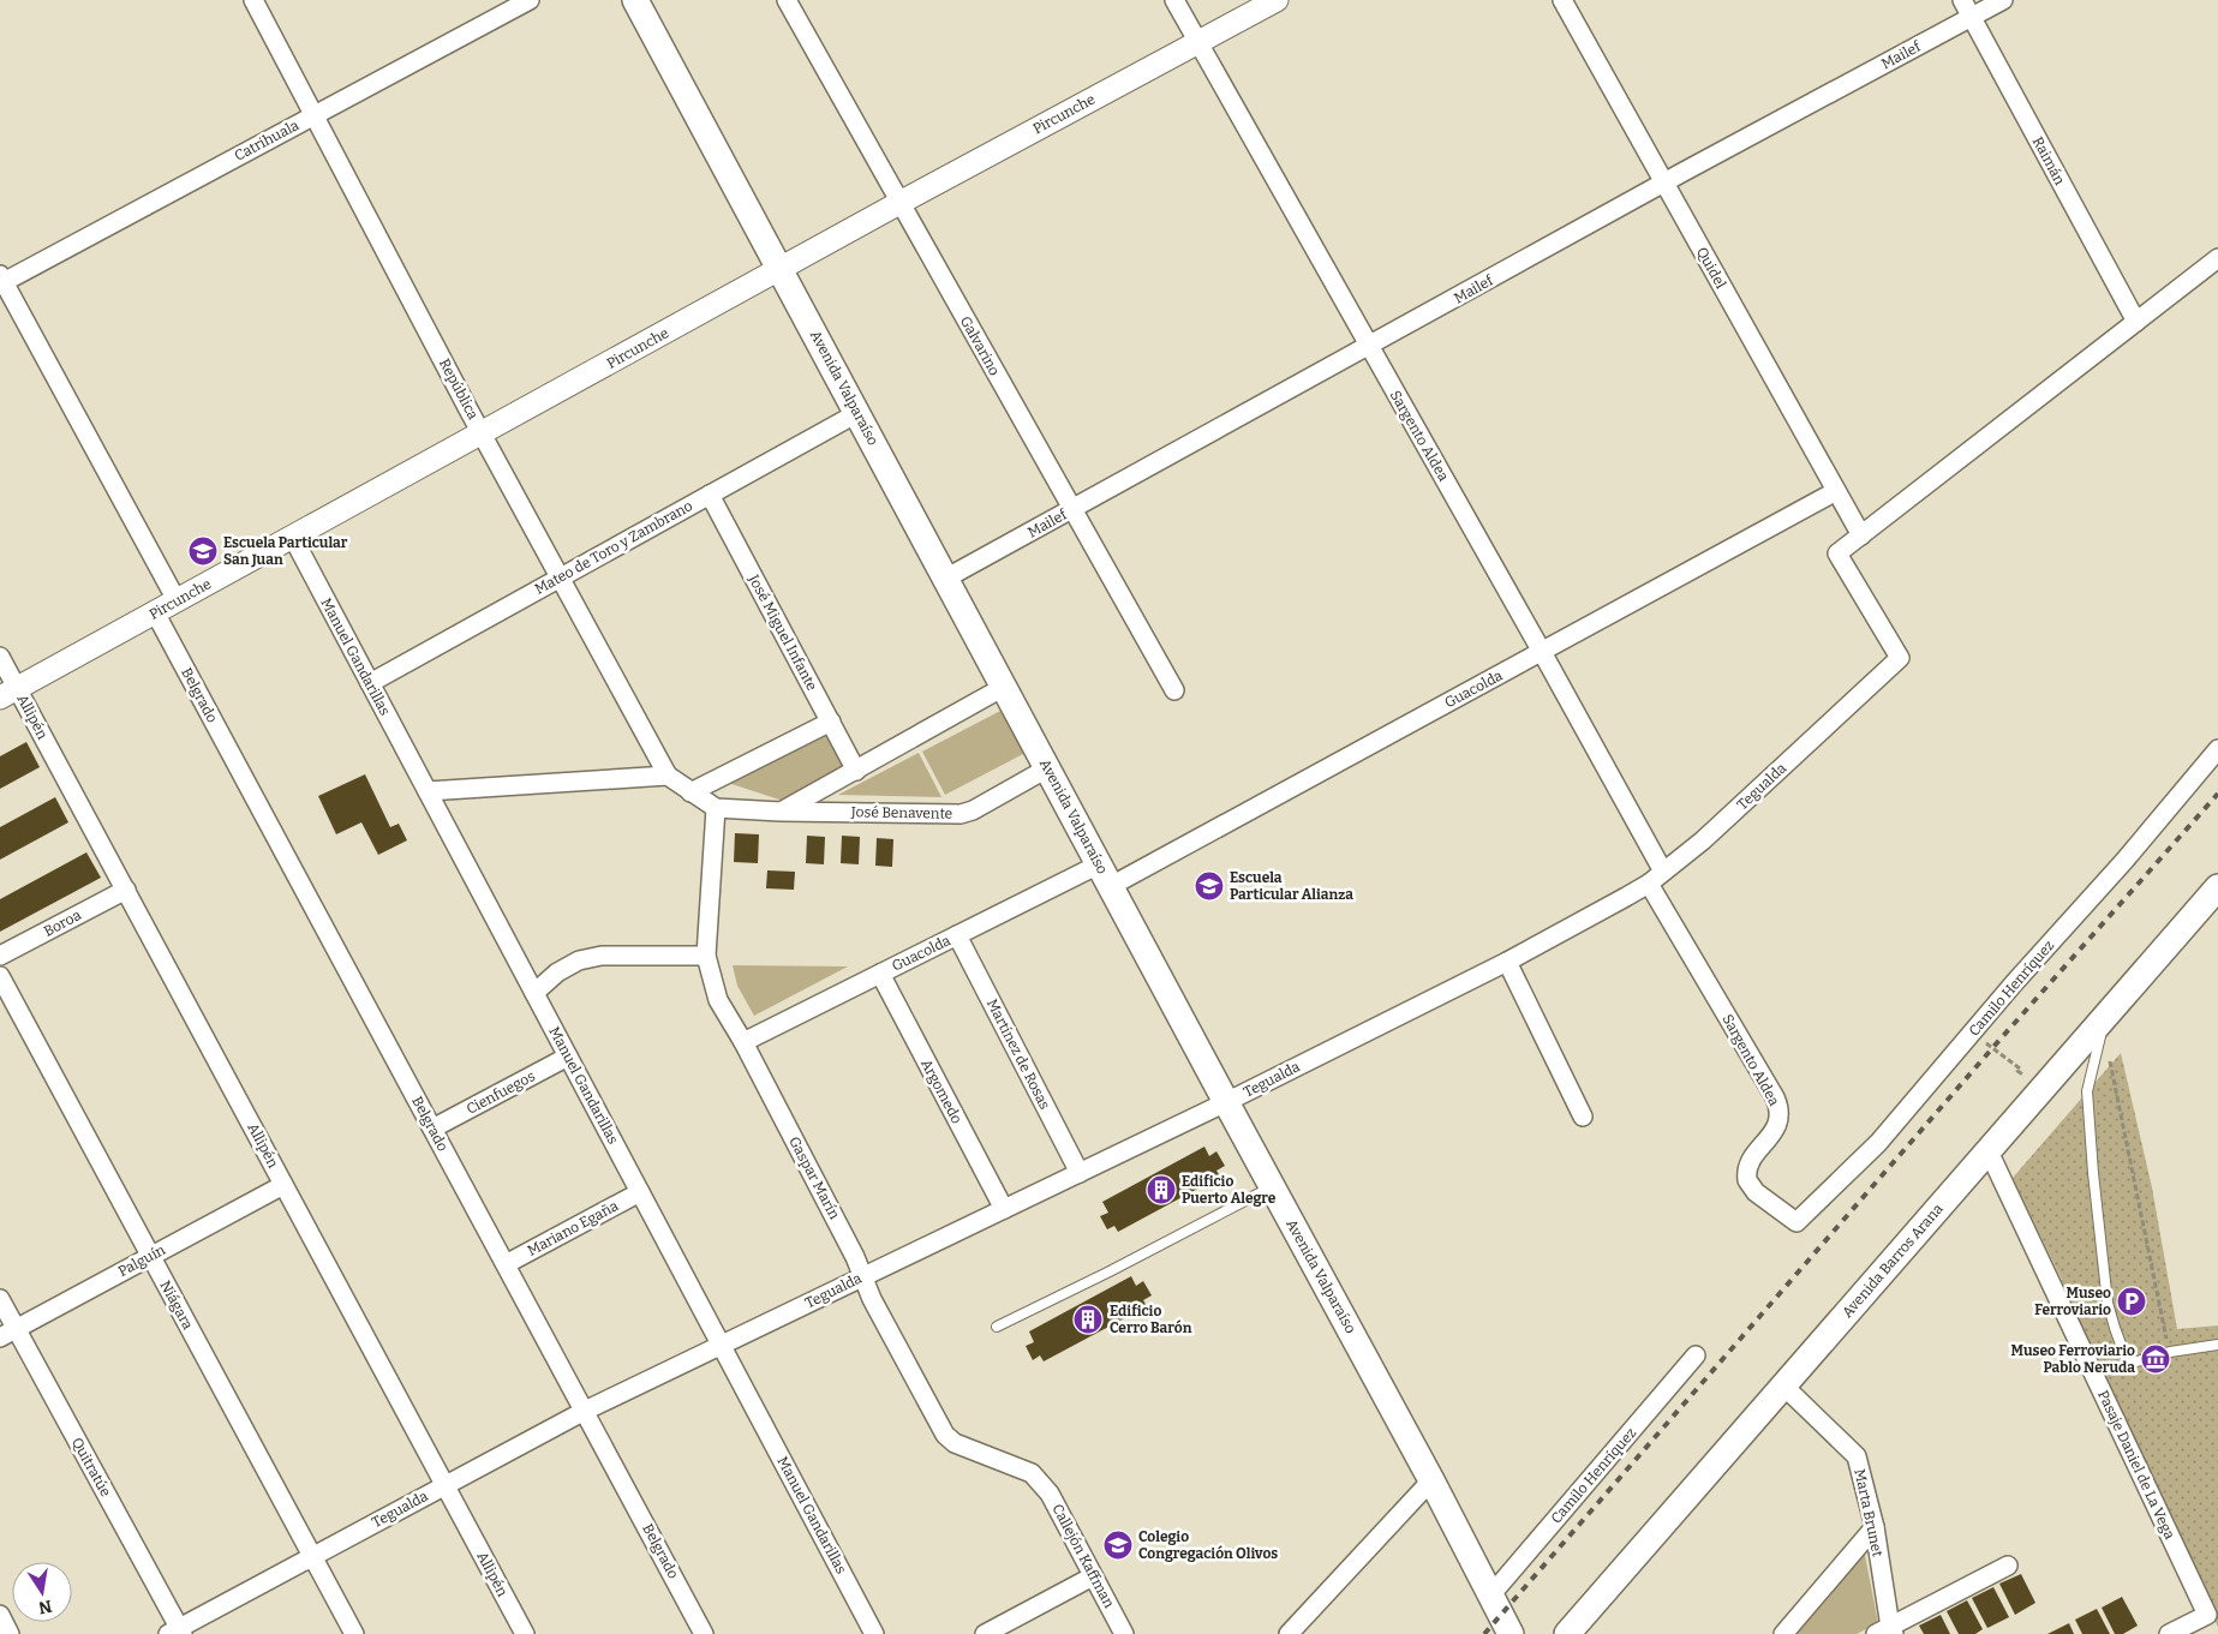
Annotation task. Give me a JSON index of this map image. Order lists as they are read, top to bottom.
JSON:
{
  "streets": {
    "main road": ["Avenida Valparaíso", "Avenida Barros Arana"],
    "street": [
      "Mailef",
      "Pircunche",
      "Catrihuala",
      "Raimán",
      "Quidel",
      "Galvarino",
      "República",
      "Sargento Aldea",
      "Mateo de Toro y Zambrano",
      "José Miguel Infante",
      "Manuel Gandarillas",
      "Guacolda",
      "Belgrado",
      "Allipén",
      "Tegualda",
      "José Benavente",
      "Boroa",
      "Camilo Henríquez",
      "Martínez de Rosas",
      "Argomedo",
      "Cienfuegos",
      "Gaspar Marín",
      "Mariano Egaña",
      "Palguín",
      "Niágara",
      "Pasaje Daniel de La Vega",
      "Quitratúe",
      "Marta Brunet",
      "Callejón Kaffman"
    ]
  },
  "crossings": [
    ["Mailef", "Raimán"],
    ["Mailef", "Quidel"],
    ["Mailef", "Galvarino"],
    ["Mailef", "Avenida Valparaíso"],
    ["Mailef", "Sargento Aldea"],
    ["Pircunche", "Galvarino"],
    ["Pircunche", "Avenida Valparaíso"],
    ["Pircunche", "República"],
    ["Pircunche", "Sargento Aldea"],
    ["Pircunche", "Manuel Gandarillas"],
    ["Pircunche", "Belgrado"],
    ["Pircunche", "Allipén"],
    ["Catrihuala", "República"],
    ["Quidel", "Guacolda"],
    ["Quidel", "Tegualda"],
    ["Avenida Valparaíso", "Mateo de Toro y Zambrano"],
    ["Avenida Valparaíso", "Guacolda"],
    ["Avenida Valparaíso", "Tegualda"],
    ["Avenida Valparaíso", "José Benavente"],
    ["Avenida Valparaíso", "Camilo Henríquez"],
    ["República", "Mateo de Toro y Zambrano"],
    ["República", "José Benavente"],
    ["Sargento Aldea", "Guacolda"],
    ["Sargento Aldea", "Tegualda"],
    ["Sargento Aldea", "Camilo Henríquez"],
    ["Mateo de Toro y Zambrano", "José Miguel Infante"],
    ["Mateo de Toro y Zambrano", "Manuel Gandarillas"],
    ["Manuel Gandarillas", "Tegualda"],
    ["Manuel Gandarillas", "Cienfuegos"],
    ["Manuel Gandarillas", "Mariano Egaña"],
    ["Guacolda", "Martínez de Rosas"],
    ["Guacolda", "Argomedo"],
    ["Guacolda", "Gaspar Marín"],
    ["Belgrado", "Tegualda"],
    ["Belgrado", "Cienfuegos"],
    ["Belgrado", "Mariano Egaña"],
    ["Allipén", "Tegualda"],
    ["Allipén", "Boroa"],
    ["Allipén", "Palguín"],
    ["Tegualda", "Martínez de Rosas"],
    ["Tegualda", "Argomedo"],
    ["Tegualda", "Gaspar Marín"],
    ["Tegualda", "Niágara"],
    ["Tegualda", "Quitratúe"],
    ["José Benavente", "Gaspar Marín"],
    ["Gaspar Marín", "Callejón Kaffman"],
    ["Palguín", "Niágara"],
    ["Palguín", "Quitratúe"],
    ["Avenida Barros Arana", "Pasaje Daniel de La Vega"],
    ["Avenida Barros Arana", "Marta Brunet"]
  ],
  "places": {
    "school or university": ["Escuela Particular San Juan", "Escuela Particular Alianza", "Colegio Congregación Olivos"],
    "building": ["Edificio Puerto Alegre", "Edificio Cerro Barón"],
    "parking": ["Museo Ferroviario"],
    "museum": ["Museo Ferroviario Pablo Neruda"]
  },
  "north": "bottom"
}
